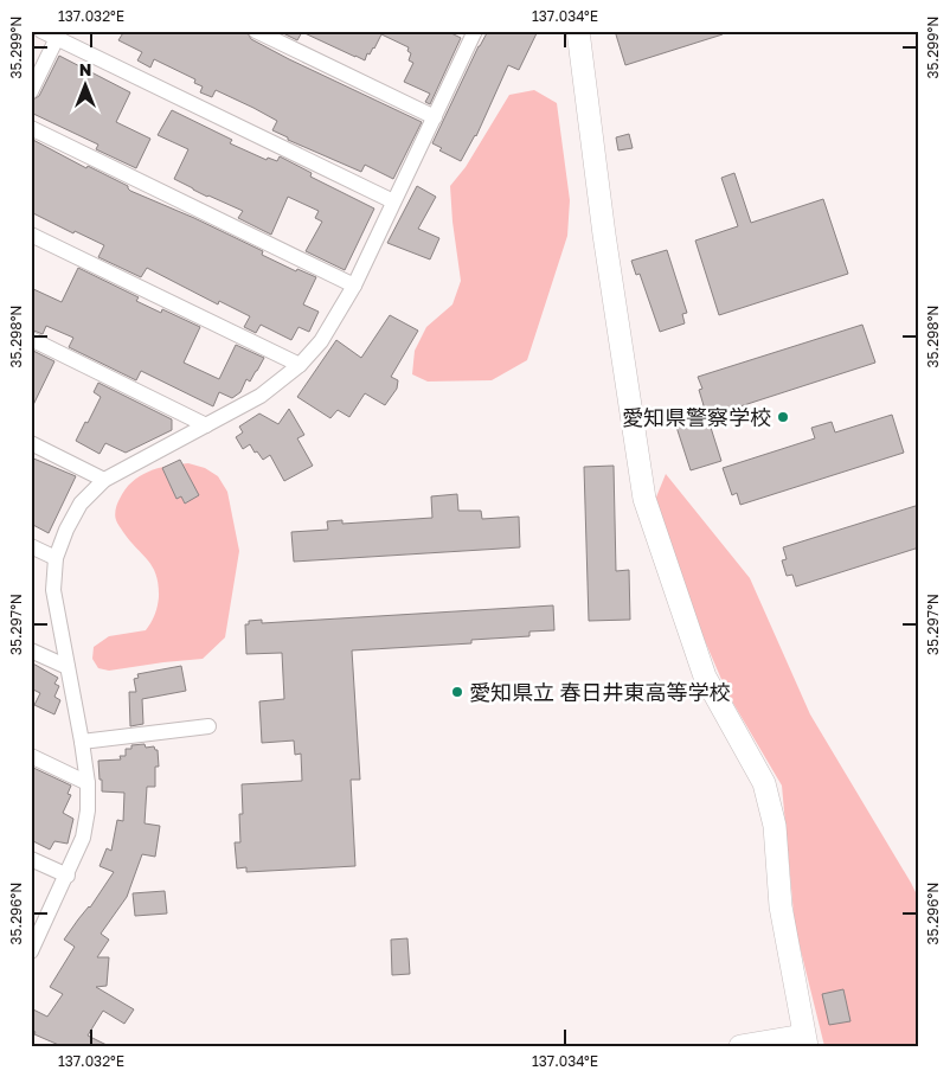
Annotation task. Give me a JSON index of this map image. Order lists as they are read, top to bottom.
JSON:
{
  "places": ["愛知県警察学校", "愛知県立 春日井東高等学校"],
  "north": "top",
  "coordinates": [
    "137.032°E",
    "137.034°E",
    "35.299°N",
    "35.298°N",
    "35.297°N",
    "35.296°N"
  ]
}
